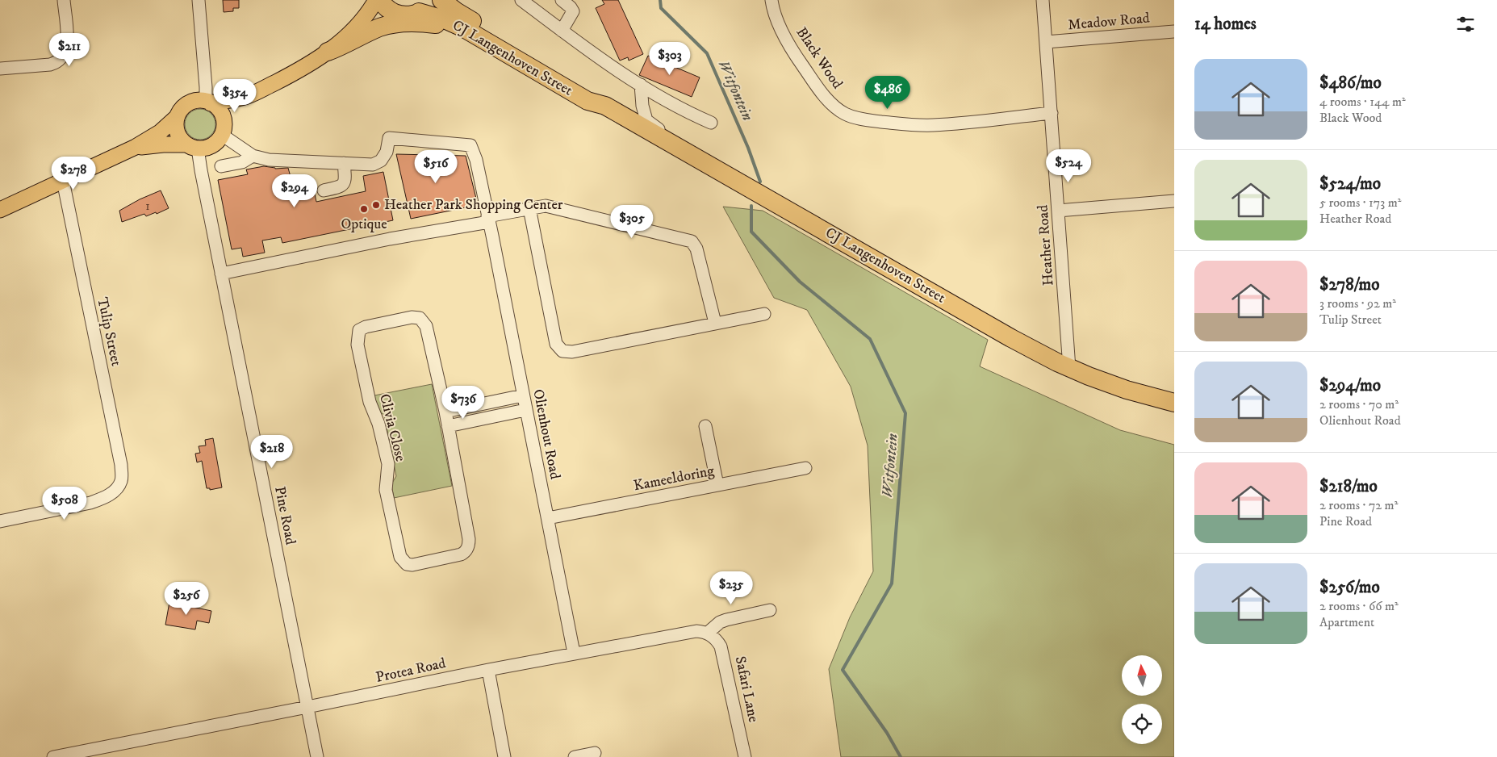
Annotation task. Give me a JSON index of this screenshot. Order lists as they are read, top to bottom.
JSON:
{
  "streets": {
    "highway": ["CJ Langenhoven Street"],
    "street": [
      "Meadow Road",
      "Black Wood",
      "Heather Road",
      "Tulip Street",
      "Clivia Close",
      "Olienhout Road",
      "Kameeldoring",
      "Pine Road",
      "Protea Road",
      "Safari Lane"
    ]
  },
  "crossings": [
    ["Meadow Road", "Heather Road"],
    ["CJ Langenhoven Street", "Heather Road"],
    ["Black Wood", "Heather Road"],
    ["Olienhout Road", "Kameeldoring"],
    ["Olienhout Road", "Protea Road"],
    ["Pine Road", "Protea Road"],
    ["Protea Road", "Safari Lane"]
  ],
  "water": ["Witfontein"],
  "places": ["Heather Park Shopping Center", "Optique"],
  "house_numbers": ["1"],
  "north": "top",
  "page": {
    "heading": "14 homes",
    "price": [
      "$211",
      "$303",
      "$486",
      "$354",
      "$524",
      "$516",
      "$278",
      "$294",
      "$305",
      "$736",
      "$218",
      "$508",
      "$235",
      "$256"
    ],
    "list": [
      {
        "name": "$486/mo",
        "note": "4 rooms · 144 m² · Black Wood"
      },
      {
        "name": "$524/mo",
        "note": "5 rooms · 173 m² · Heather Road"
      },
      {
        "name": "$278/mo",
        "note": "3 rooms · 92 m² · Tulip Street"
      },
      {
        "name": "$294/mo",
        "note": "2 rooms · 70 m² · Olienhout Road"
      },
      {
        "name": "$218/mo",
        "note": "2 rooms · 72 m² · Pine Road"
      },
      {
        "name": "$256/mo",
        "note": "2 rooms · 66 m² · Apartment"
      }
    ]
  }
}
